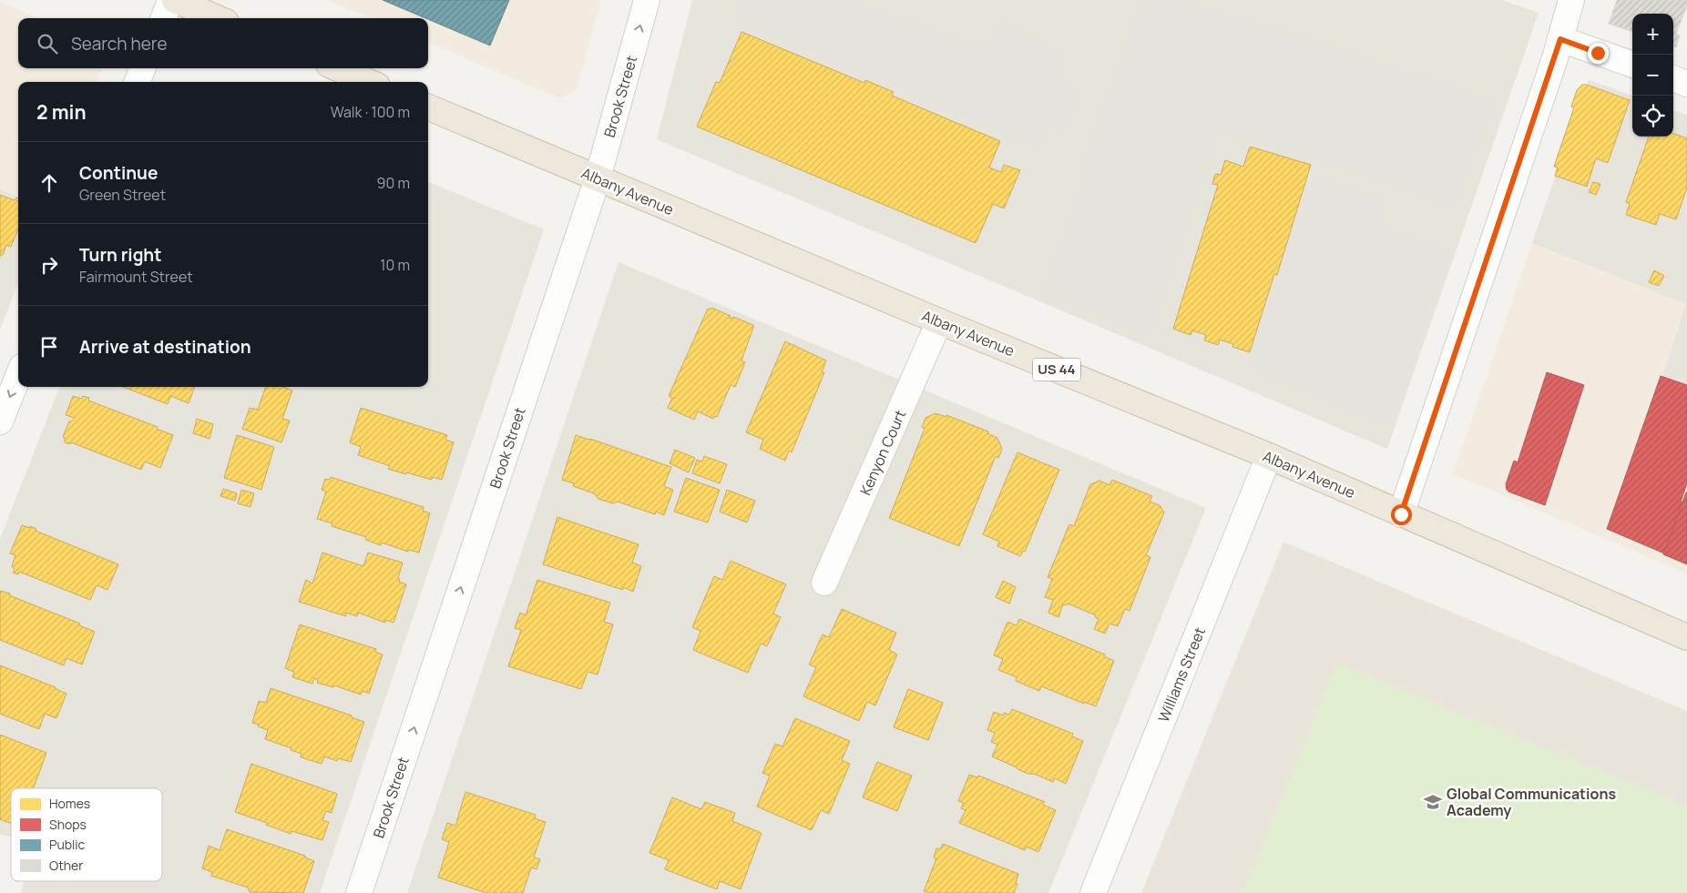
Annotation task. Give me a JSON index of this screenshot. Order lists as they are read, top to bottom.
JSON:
{
  "streets": {
    "highway": ["Albany Avenue", "US 44"],
    "street": ["Brook Street", "Kenyon Court", "Williams Street"]
  },
  "crossings": [
    ["Brook Street", "Albany Avenue"],
    ["Albany Avenue", "Kenyon Court"],
    ["Albany Avenue", "Williams Street"]
  ],
  "one_way": ["Brook Street"],
  "places": {
    "school or university": ["Global Communications Academy"]
  },
  "legend": [
    "Homes",
    "Shops",
    "Public",
    "Other"
  ],
  "page": {
    "map_buttons": ["+", "−"],
    "search": "Search here",
    "heading": ["2 min", "Walk · 100 m"],
    "list": [
      ["Continue", "Green Street", "90 m"],
      ["Turn right", "Fairmount Street", "10 m"],
      "Arrive at destination"
    ]
  }
}
